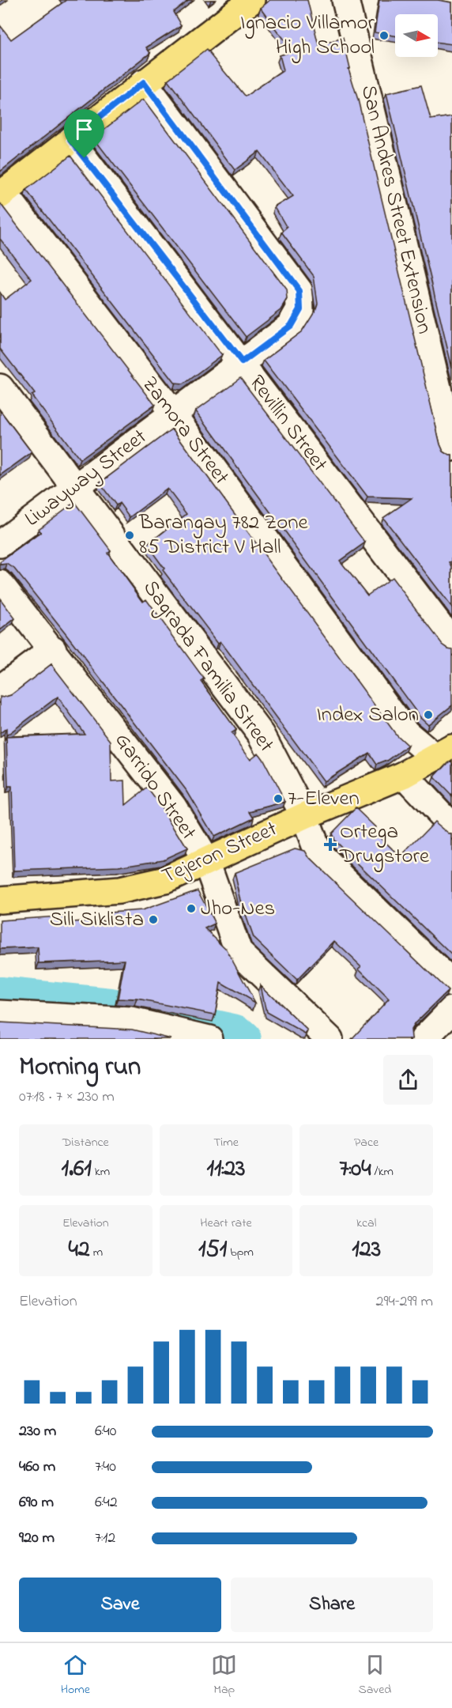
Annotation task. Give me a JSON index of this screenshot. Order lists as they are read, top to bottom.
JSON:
{
  "streets": {
    "main road": ["Tejeron Street"],
    "street": [
      "San Andres Street Extension",
      "Revillin Street",
      "Zamora Street",
      "Liwayway Street",
      "Sagrada Familia Street",
      "Garrido Street"
    ]
  },
  "crossings": [
    ["Revillin Street", "Liwayway Street"],
    ["Zamora Street", "Liwayway Street"],
    ["Zamora Street", "Tejeron Street"],
    ["Liwayway Street", "Sagrada Familia Street"],
    ["Sagrada Familia Street", "Tejeron Street"],
    ["Garrido Street", "Tejeron Street"]
  ],
  "places": {
    "other": [
      "Ignacio Villamor High School",
      "Barangay 782 Zone 85 District V Hall",
      "Index Salon",
      "7-Eleven",
      "Jho-Nes",
      "Sili Siklista"
    ],
    "health": ["Ortega Drugstore"]
  },
  "north": "right",
  "page": {
    "heading": ["Morning run", "07:18 · 7 × 230 m"],
    "stats": [
      ["Distance", "1.61 km"],
      ["Time", "11:23"],
      ["Pace", "7:04 /km"],
      ["Elevation", "42 m"],
      ["Heart rate", "151 bpm"],
      ["kcal", "123"]
    ],
    "chart": ["Elevation", "294–299 m"],
    "list": [
      {
        "name": "230 m",
        "note": "6:40"
      },
      {
        "name": "460 m",
        "note": "7:40"
      },
      {
        "name": "690 m",
        "note": "6:42"
      },
      {
        "name": "920 m",
        "note": "7:12"
      }
    ],
    "buttons": ["Save", "Share"],
    "tabs": ["Home", "Map", "Saved"]
  }
}
